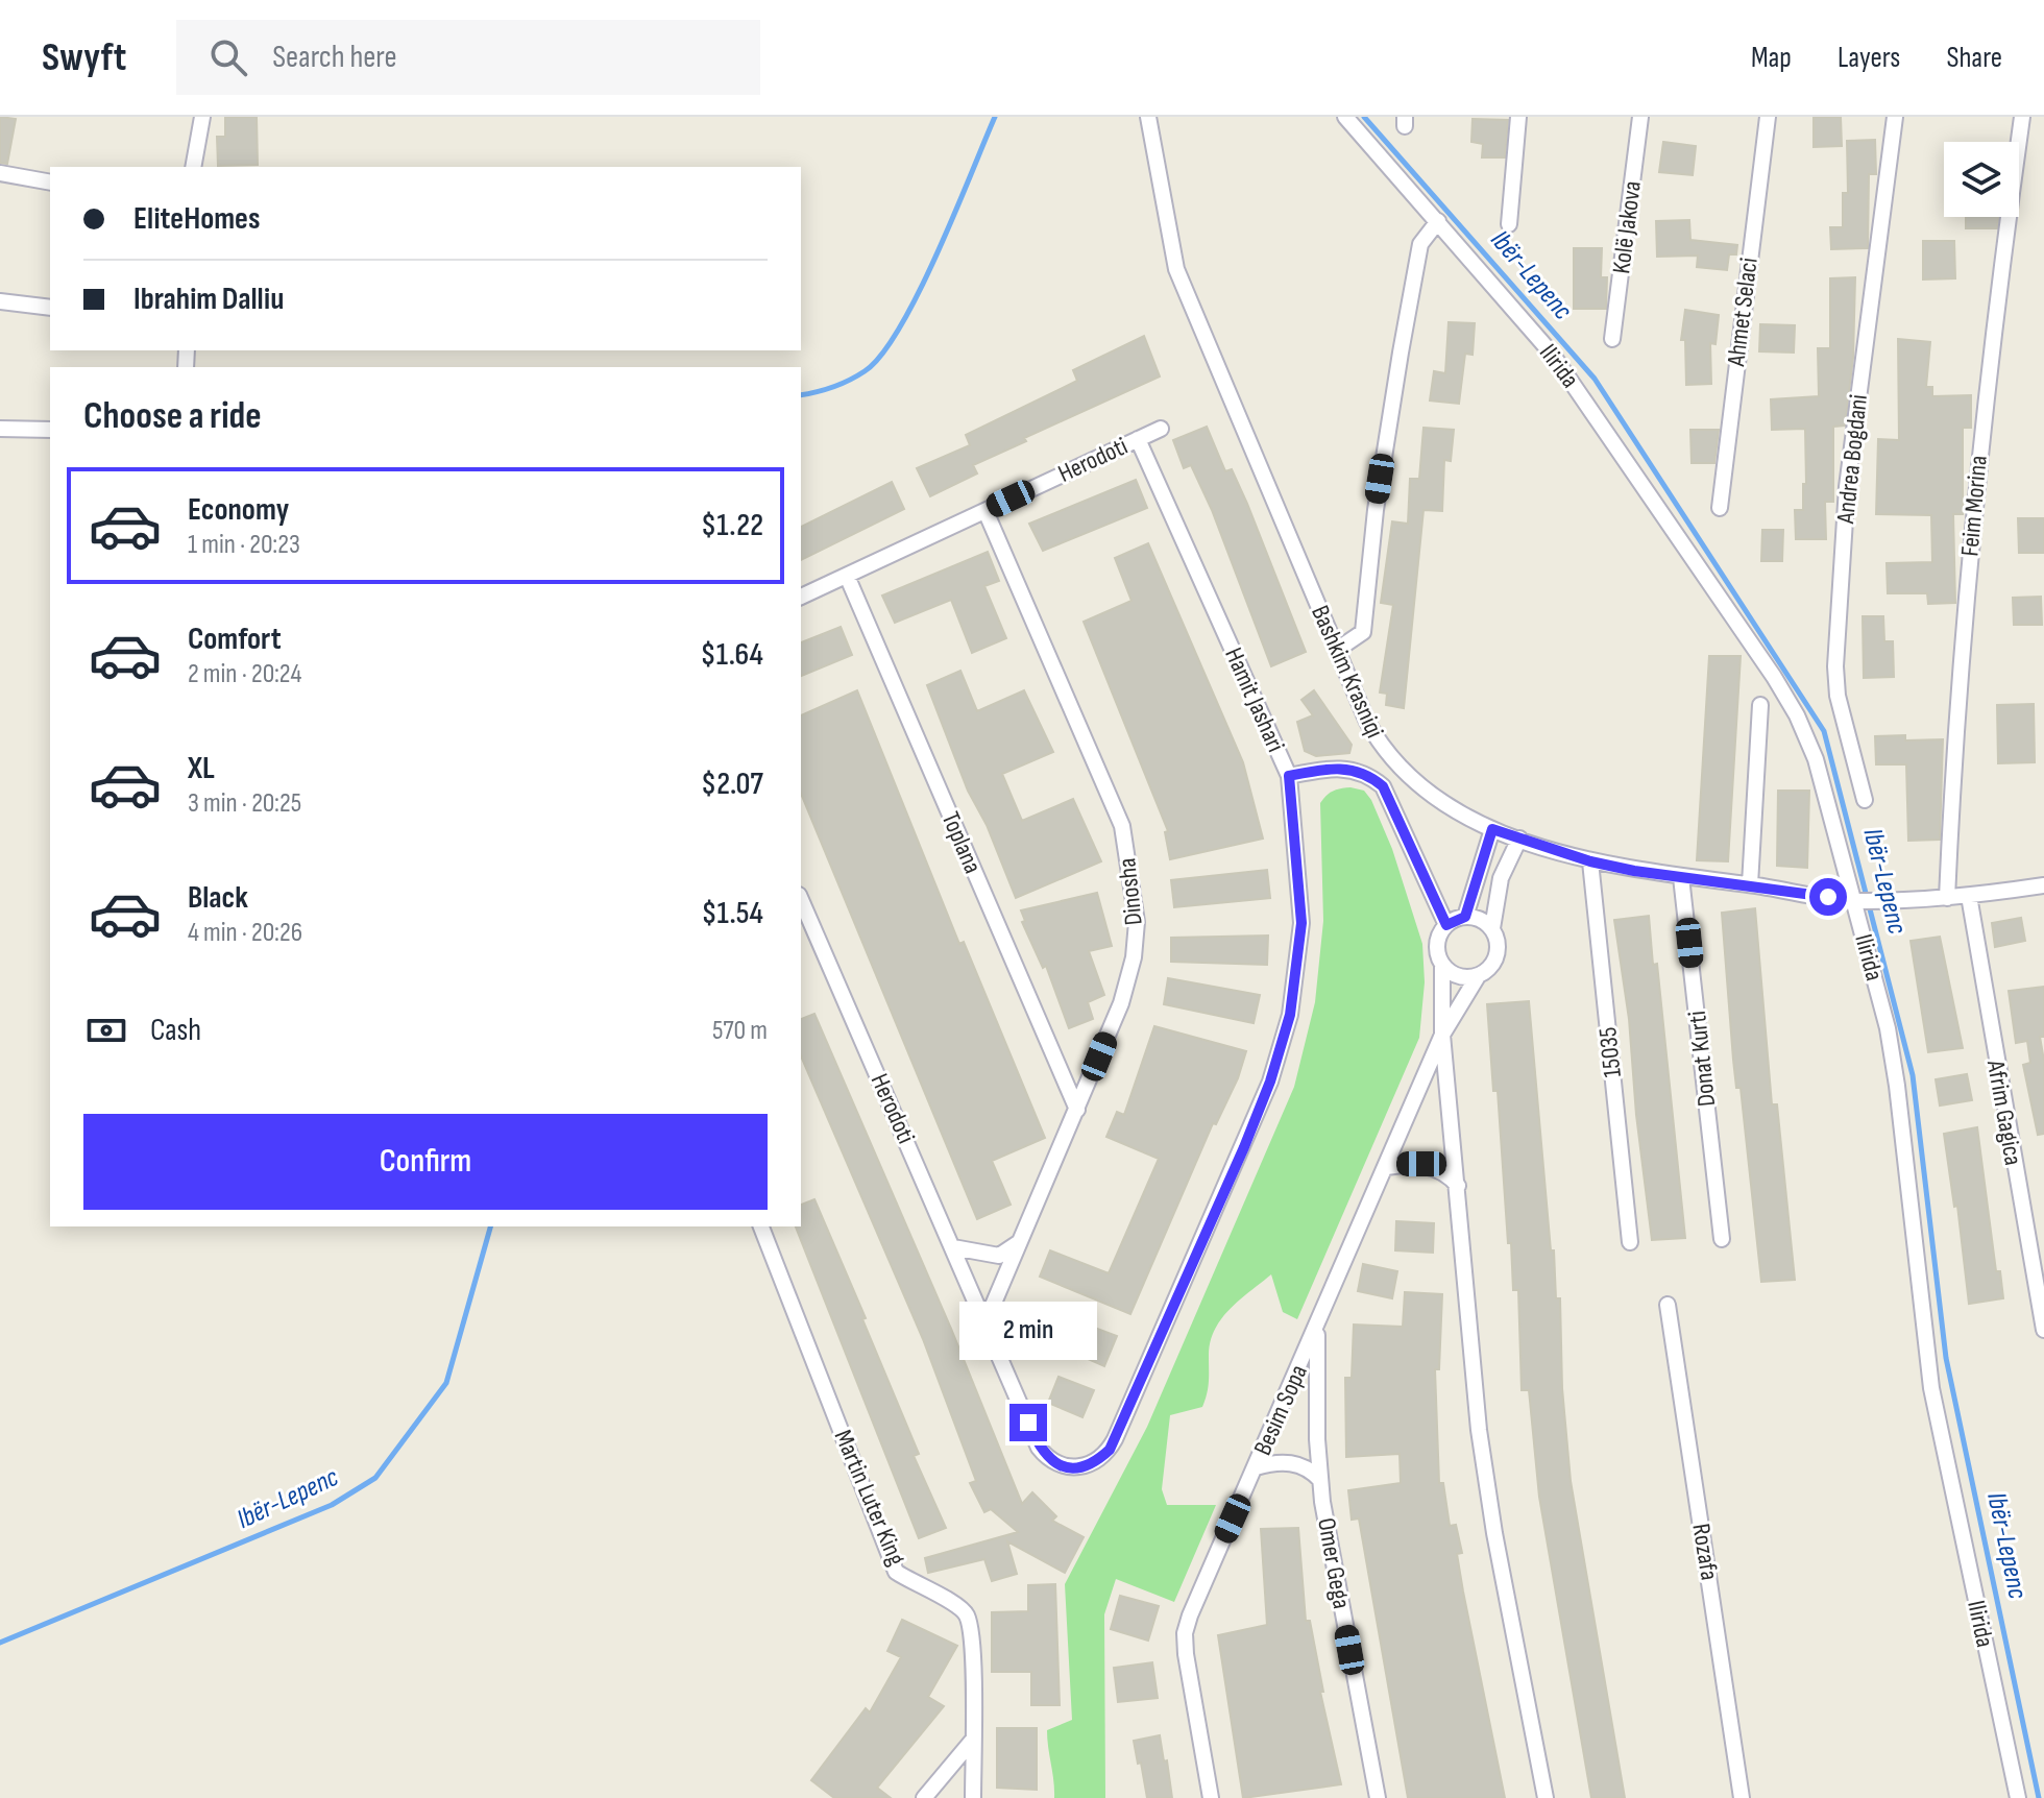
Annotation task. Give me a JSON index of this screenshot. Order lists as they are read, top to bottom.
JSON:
{
  "streets": {
    "street": [
      "Kolë Jakova",
      "Ahmet Selaci",
      "Ilirida",
      "Andrea Bogdani",
      "Herodoti",
      "Feim Morina",
      "Bashkim Krasniqi",
      "Hamit Jashari",
      "Toplana",
      "Dinosha",
      "15035",
      "Donat Kurti",
      "Afrim Gagica",
      "Besim Sopa",
      "Martin Luter King",
      "Rozafa",
      "Omer Gega"
    ]
  },
  "crossings": [
    ["Ilirida", "Bashkim Krasniqi"],
    ["Herodoti", "Hamit Jashari"],
    ["Herodoti", "Toplana"],
    ["Herodoti", "Dinosha"],
    ["Feim Morina", "Bashkim Krasniqi"],
    ["Bashkim Krasniqi", "15035"],
    ["Bashkim Krasniqi", "Donat Kurti"],
    ["Bashkim Krasniqi", "Afrim Gagica"],
    ["Bashkim Krasniqi", "Besim Sopa"],
    ["Hamit Jashari", "Besim Sopa"],
    ["Toplana", "Dinosha"],
    ["Besim Sopa", "Omer Gega"]
  ],
  "water": ["Ibër-Lepenc"],
  "page": {
    "header": "Swyft",
    "search": "Search here",
    "nav": ["Map", "Layers", "Share"],
    "banner": ["EliteHomes", "Ibrahim Dalliu"],
    "heading": "Choose a ride",
    "list": [
      {
        "name": "Economy",
        "note": "1 min · 20:23",
        "value": "$1.22"
      },
      {
        "name": "Comfort",
        "note": "2 min · 20:24",
        "value": "$1.64"
      },
      {
        "name": "XL",
        "note": "3 min · 20:25",
        "value": "$2.07"
      },
      {
        "name": "Black",
        "note": "4 min · 20:26",
        "value": "$1.54"
      }
    ],
    "pay": ["Cash", "570 m"],
    "buttons": "Confirm",
    "bubble": "2 min"
  }
}
